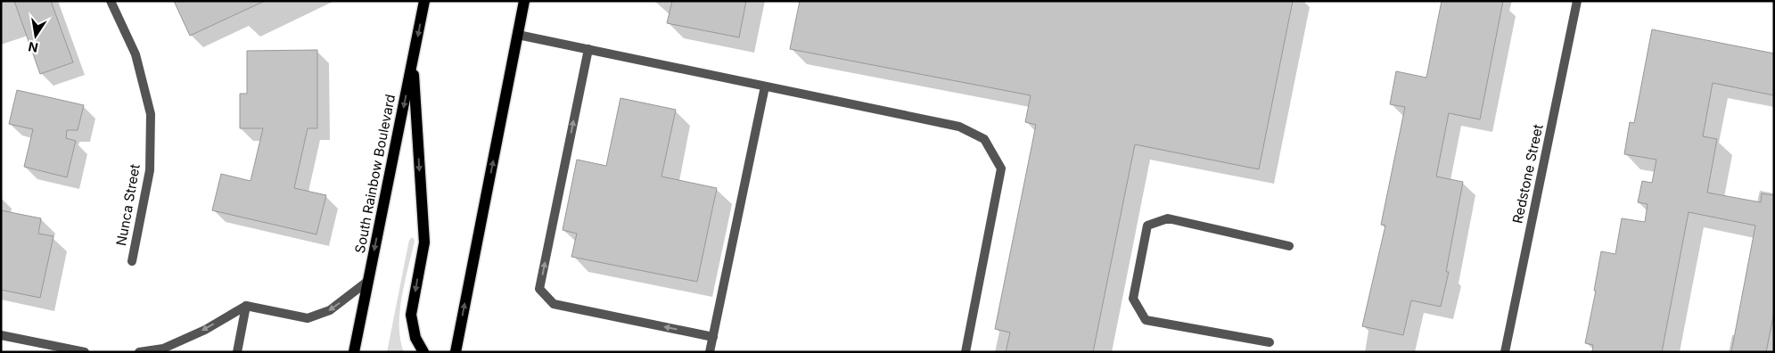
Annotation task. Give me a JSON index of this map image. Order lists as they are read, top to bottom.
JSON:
{
  "streets": {
    "main road": ["South Rainbow Boulevard"],
    "street": ["Redstone Street", "Nunca Street"]
  },
  "north": "bottom"
}
